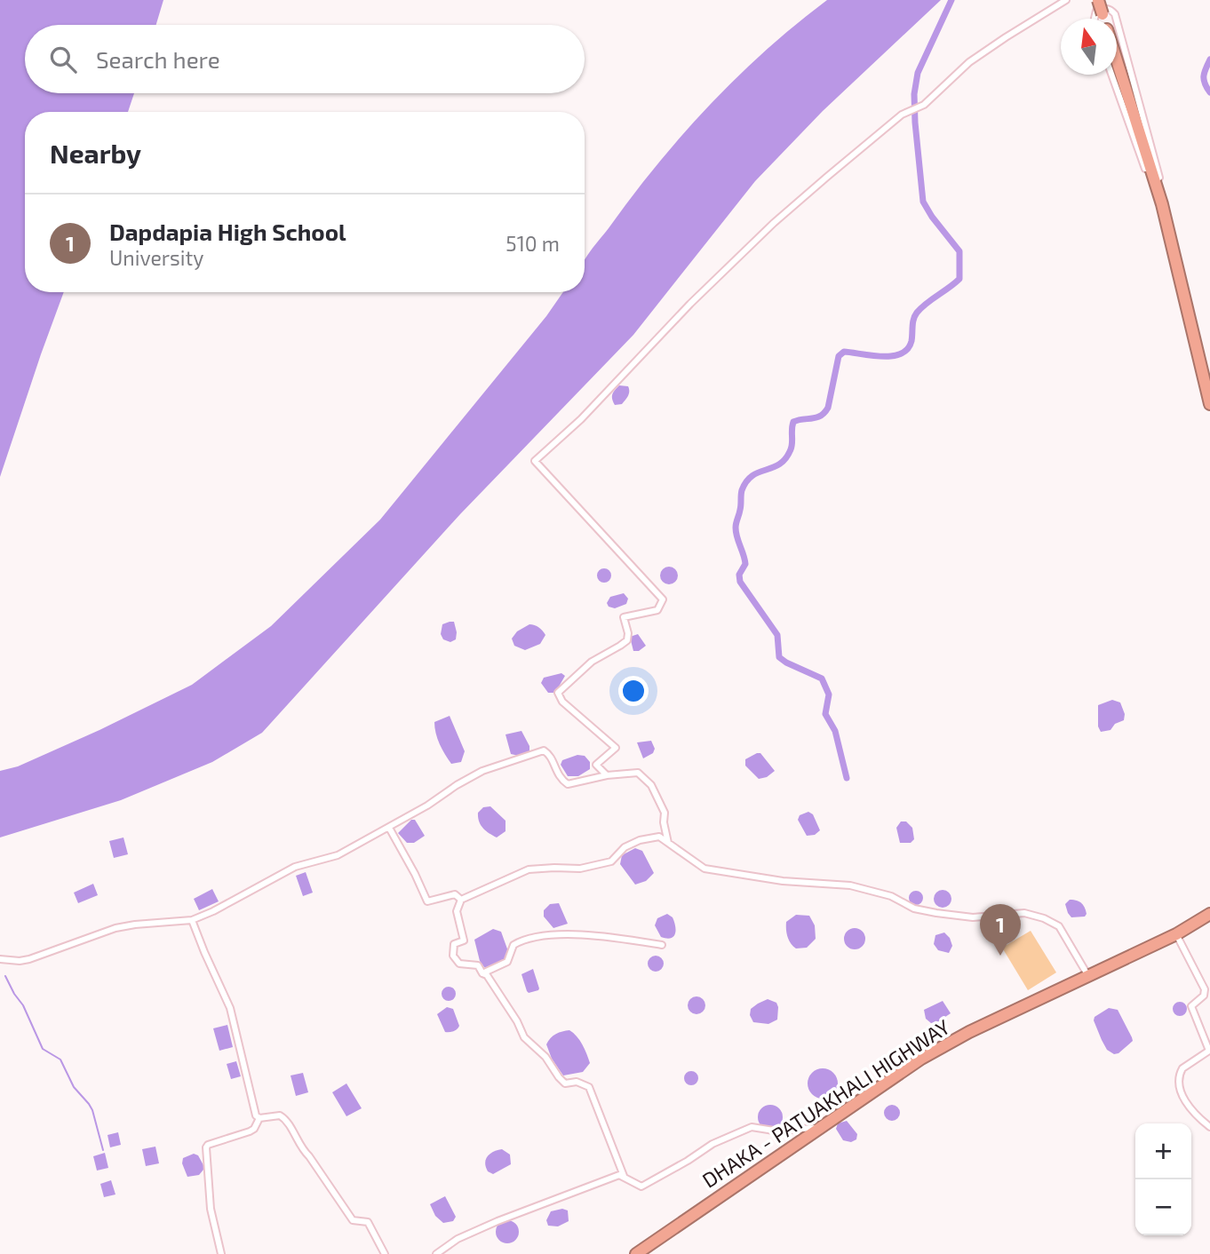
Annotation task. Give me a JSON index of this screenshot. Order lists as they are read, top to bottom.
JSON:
{
  "streets": {
    "highway": ["DHAKA - PATUAKHALI HIGHWAY"]
  },
  "north": "top",
  "page": {
    "search": "Search here",
    "heading": "Nearby",
    "list": [
      {
        "mark": "1",
        "name": "Dapdapia High School",
        "note": "University",
        "value": "510 m"
      }
    ],
    "pins": "1",
    "map_buttons": ["+", "−"]
  }
}
